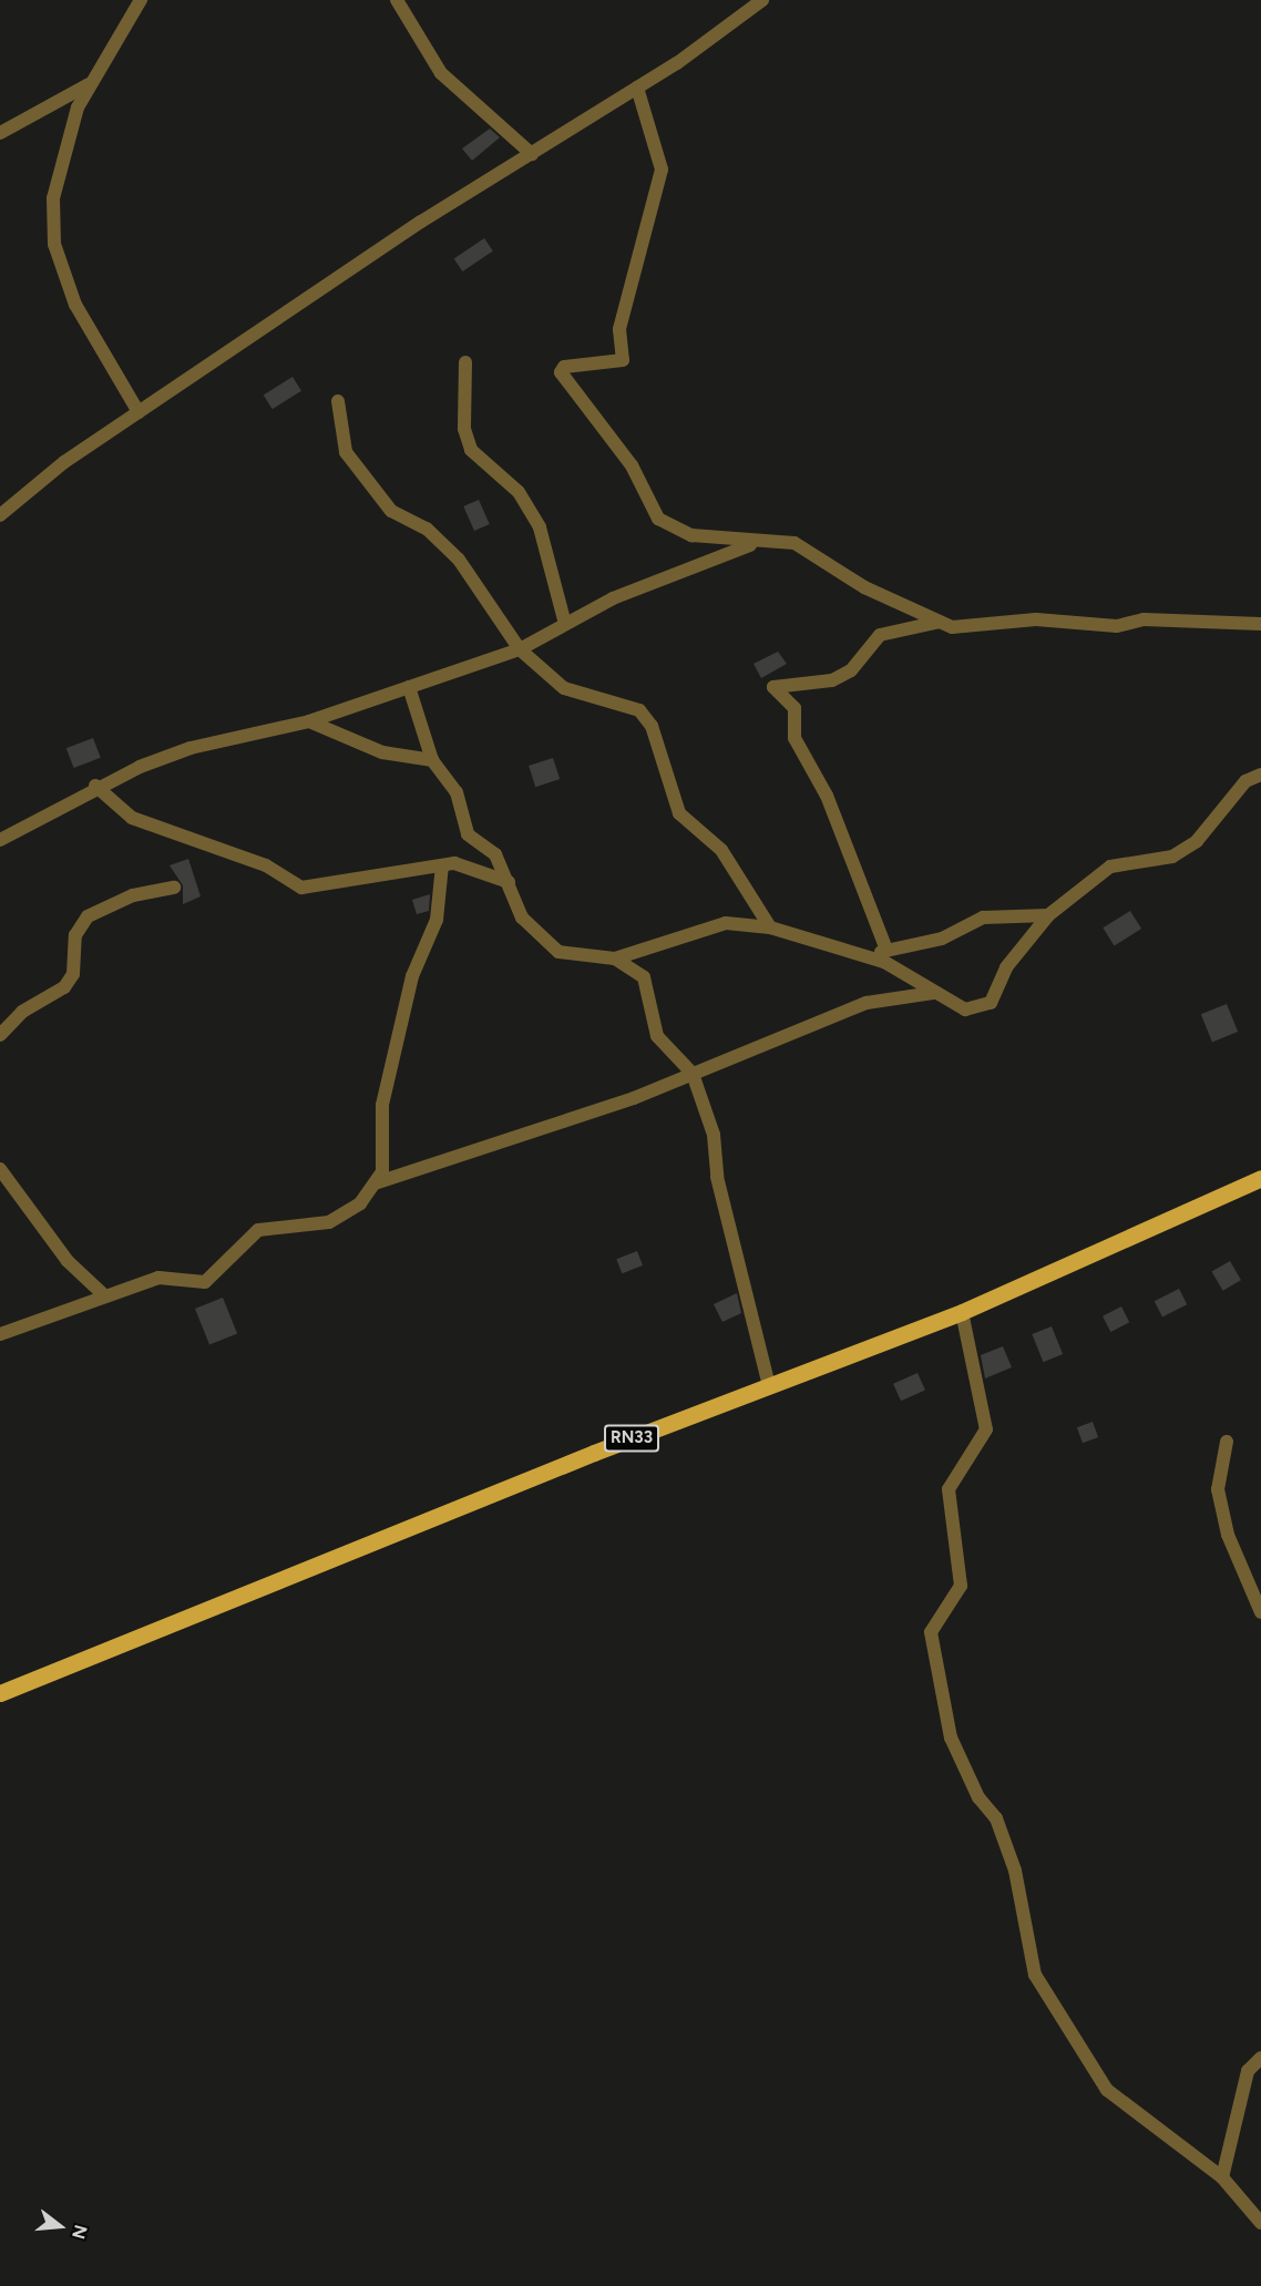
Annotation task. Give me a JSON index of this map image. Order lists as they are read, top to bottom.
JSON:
{
  "streets": {
    "main road": ["RN33"]
  },
  "north": "right"
}
